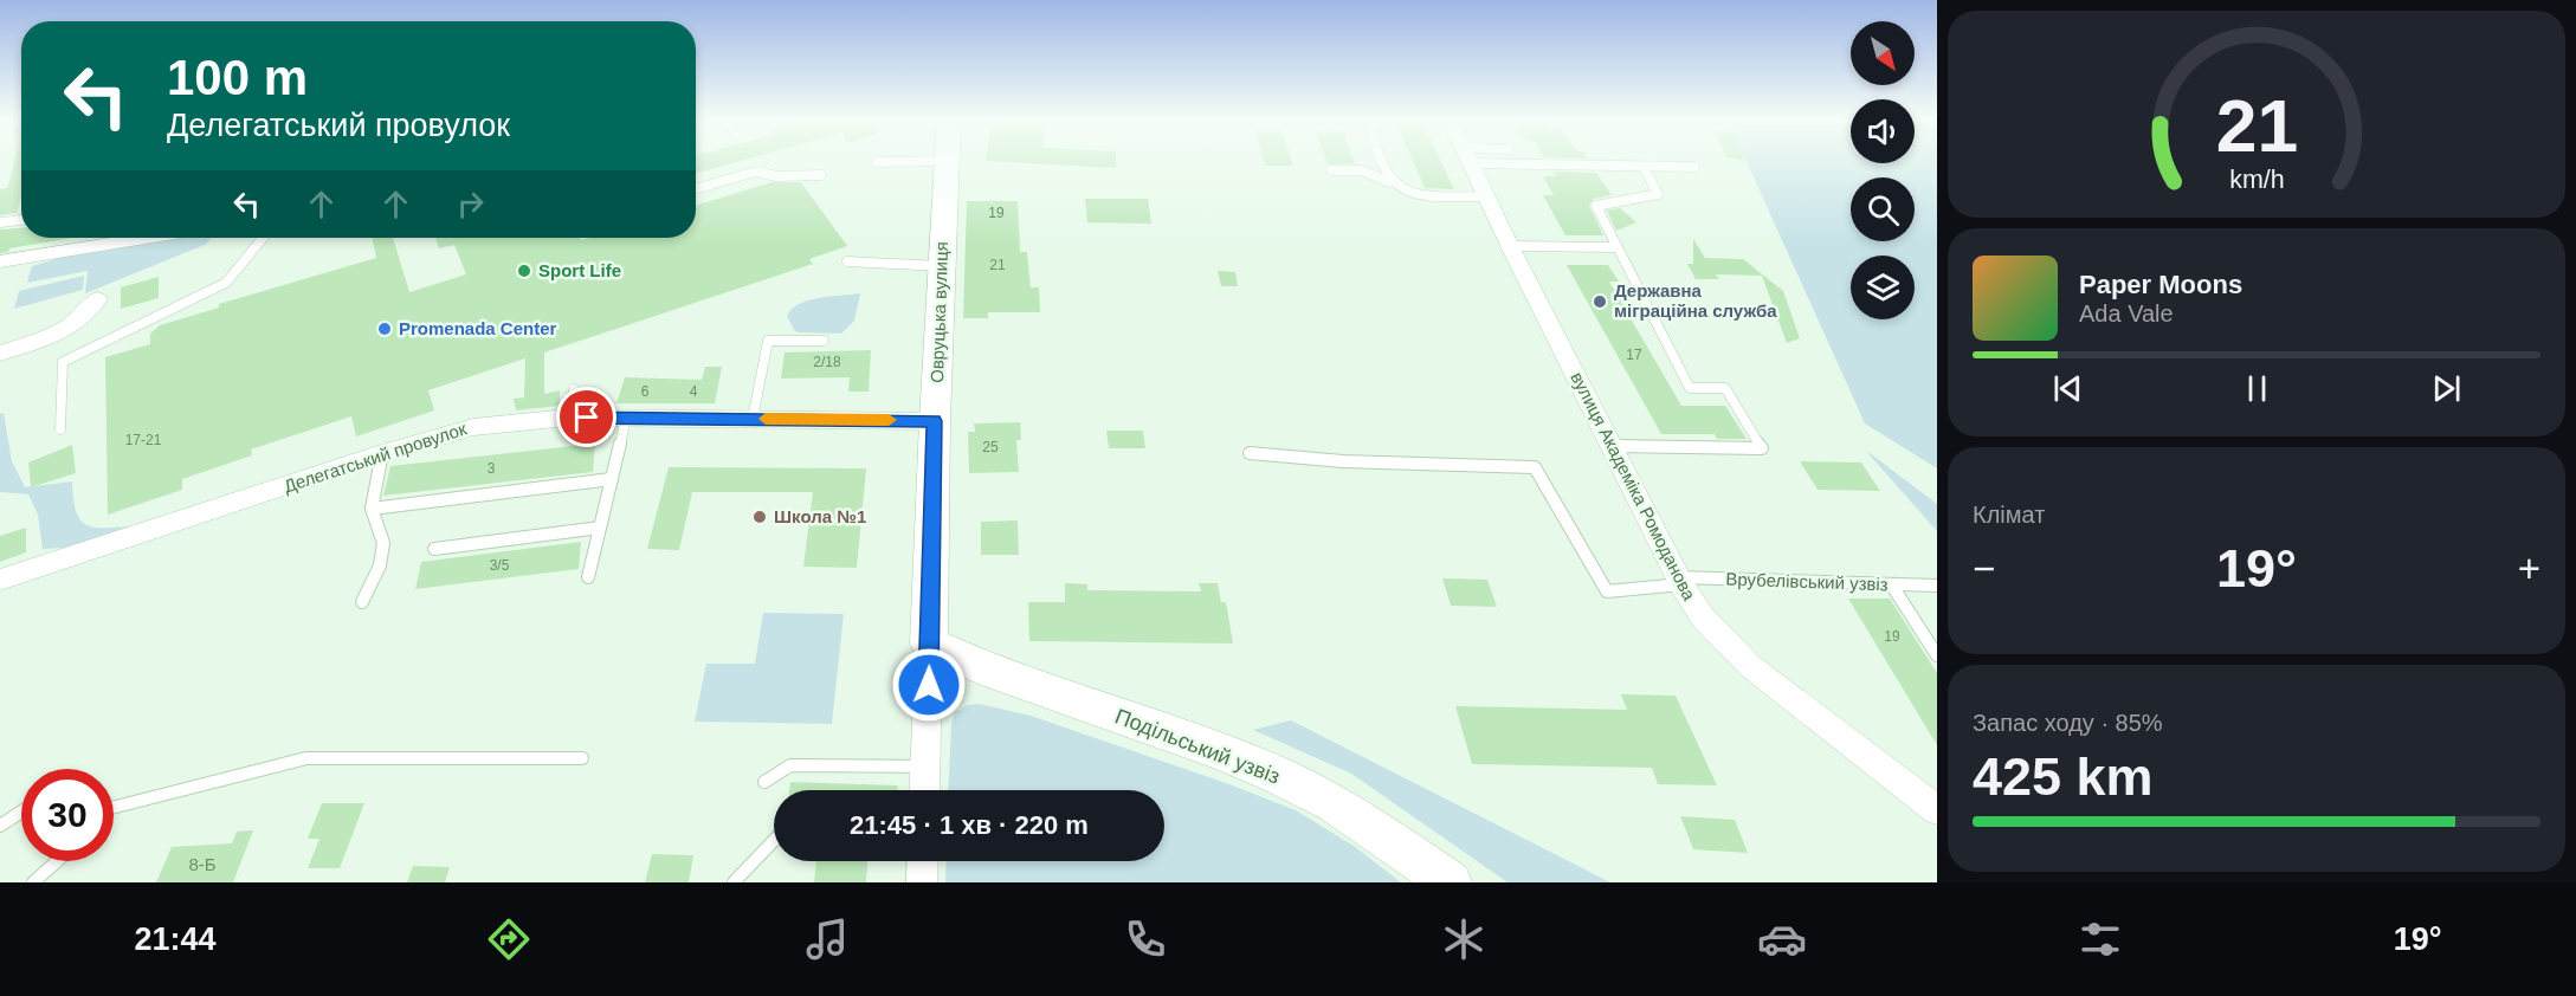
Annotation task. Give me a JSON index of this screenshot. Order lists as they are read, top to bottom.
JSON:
{
  "streets": {
    "street": [
      "Овруцька вулиця",
      "Делегатський провулок",
      "вулиця Академіка Ромоданова",
      "Подільський узвіз"
    ],
    "lane": ["Врубелівський узвіз"]
  },
  "crossings": [
    ["Овруцька вулиця", "Делегатський провулок"],
    ["Овруцька вулиця", "Подільський узвіз"],
    ["вулиця Академіка Ромоданова", "Врубелівський узвіз"]
  ],
  "places": [
    "Sport Life",
    "Державна міграційна служба",
    "Promenada Center",
    "Школа №1"
  ],
  "house_numbers": [
    "19",
    "21",
    "17",
    "2/18",
    "6",
    "4",
    "17-21",
    "25",
    "3",
    "3/5",
    "19",
    "8-Б"
  ],
  "north": "bottom right",
  "page": {
    "turn": ["100 m", "Делегатський провулок"],
    "song": ["Paper Moons", "Ada Vale"],
    "tile": [
      "Клімат",
      ["Запас ходу · 85%", "425 km"]
    ],
    "heat": ["−", "19°", "+"],
    "limit": "30",
    "trip": "21:45 · 1 хв · 220 m",
    "tabs": ["21:44", "19°"],
    "gauge": ["21", "km/h"]
  }
}
